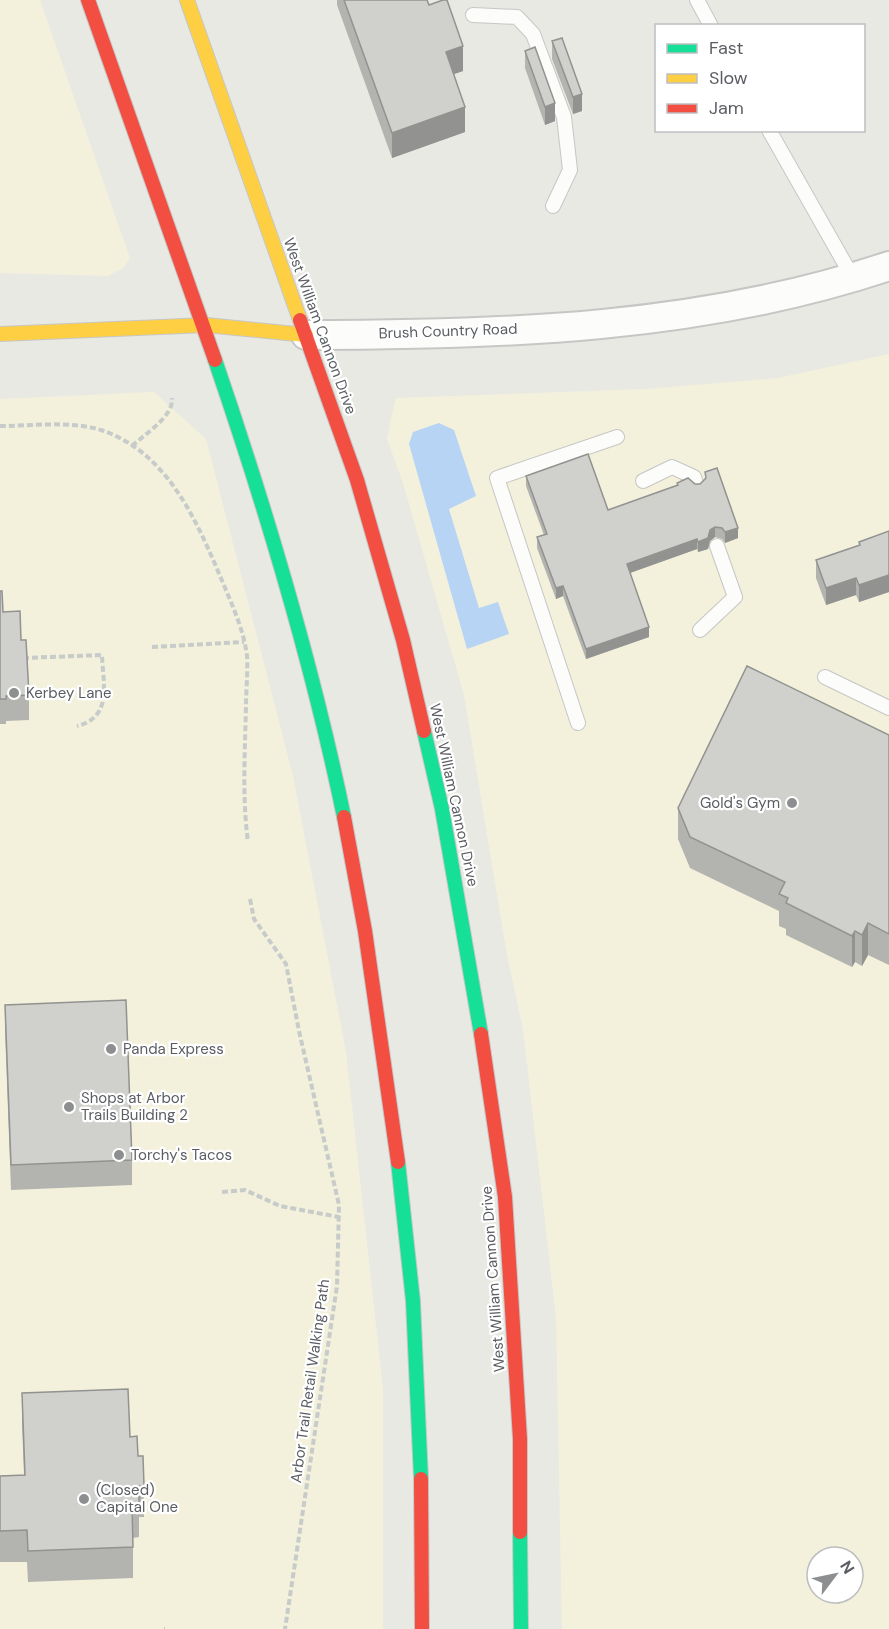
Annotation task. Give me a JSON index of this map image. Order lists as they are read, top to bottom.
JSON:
{
  "streets": {
    "main road": ["West William Cannon Drive", "Brush Country Road"],
    "path": ["Arbor Trail Retail Walking Path"]
  },
  "crossings": [
    ["West William Cannon Drive", "Brush Country Road"]
  ],
  "places": [
    "Kerbey Lane",
    "Gold's Gym",
    "Panda Express",
    "Shops at Arbor Trails Building 2",
    "Torchy's Tacos",
    "(Closed) Capital One"
  ],
  "legend": ["Fast", "Slow", "Jam"],
  "north": "top right"
}
